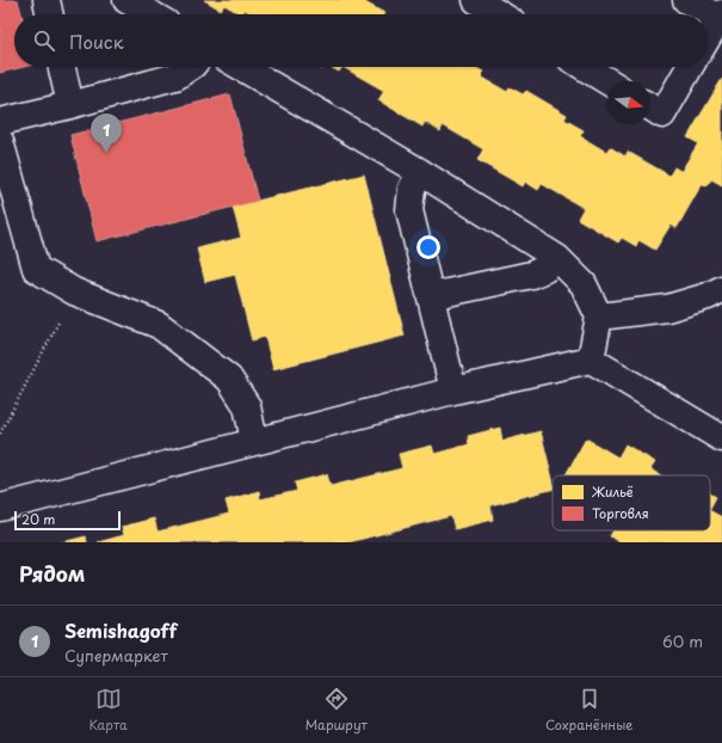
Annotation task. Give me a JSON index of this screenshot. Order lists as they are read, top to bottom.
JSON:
{
  "legend": ["Жильё", "Торговля"],
  "scale_bar": "20 m",
  "north": "right",
  "page": {
    "search": "Поиск",
    "pins": "1",
    "scale": "20 m",
    "heading": "Рядом",
    "list": [
      {
        "mark": "1",
        "name": "Semishagoff",
        "note": "Супермаркет",
        "value": "60 m"
      }
    ],
    "nav": ["Карта", "Маршрут", "Сохранённые"]
  }
}
